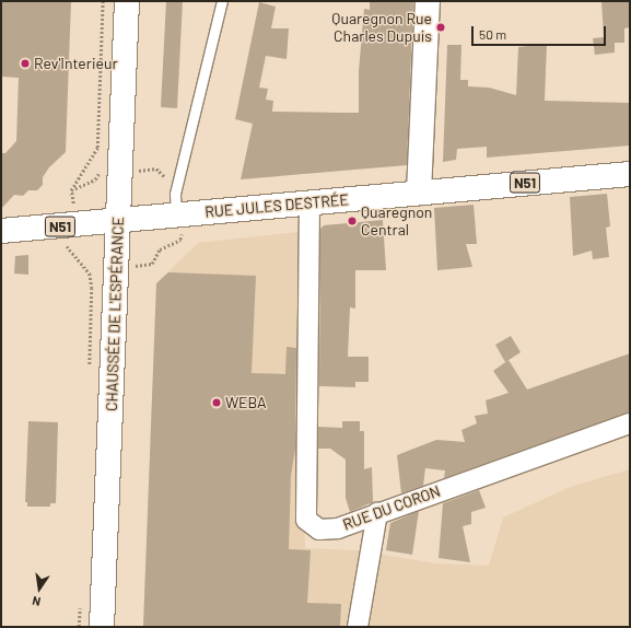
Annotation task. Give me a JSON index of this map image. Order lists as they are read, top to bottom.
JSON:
{
  "streets": {
    "main road": ["N51", "RUE JULES DESTRÉE", "CHAUSSÉE DE L'ESPÉRANCE"],
    "street": ["RUE DU CORON"]
  },
  "crossings": [
    ["RUE JULES DESTRÉE", "CHAUSSÉE DE L'ESPÉRANCE"],
    ["RUE JULES DESTRÉE", "RUE DU CORON"]
  ],
  "places": [
    "Quaregnon Rue Charles Dupuis",
    "Rev'Interieur",
    "Quaregnon Central",
    "WEBA"
  ],
  "scale_bar": "50 m",
  "north": "bottom"
}
